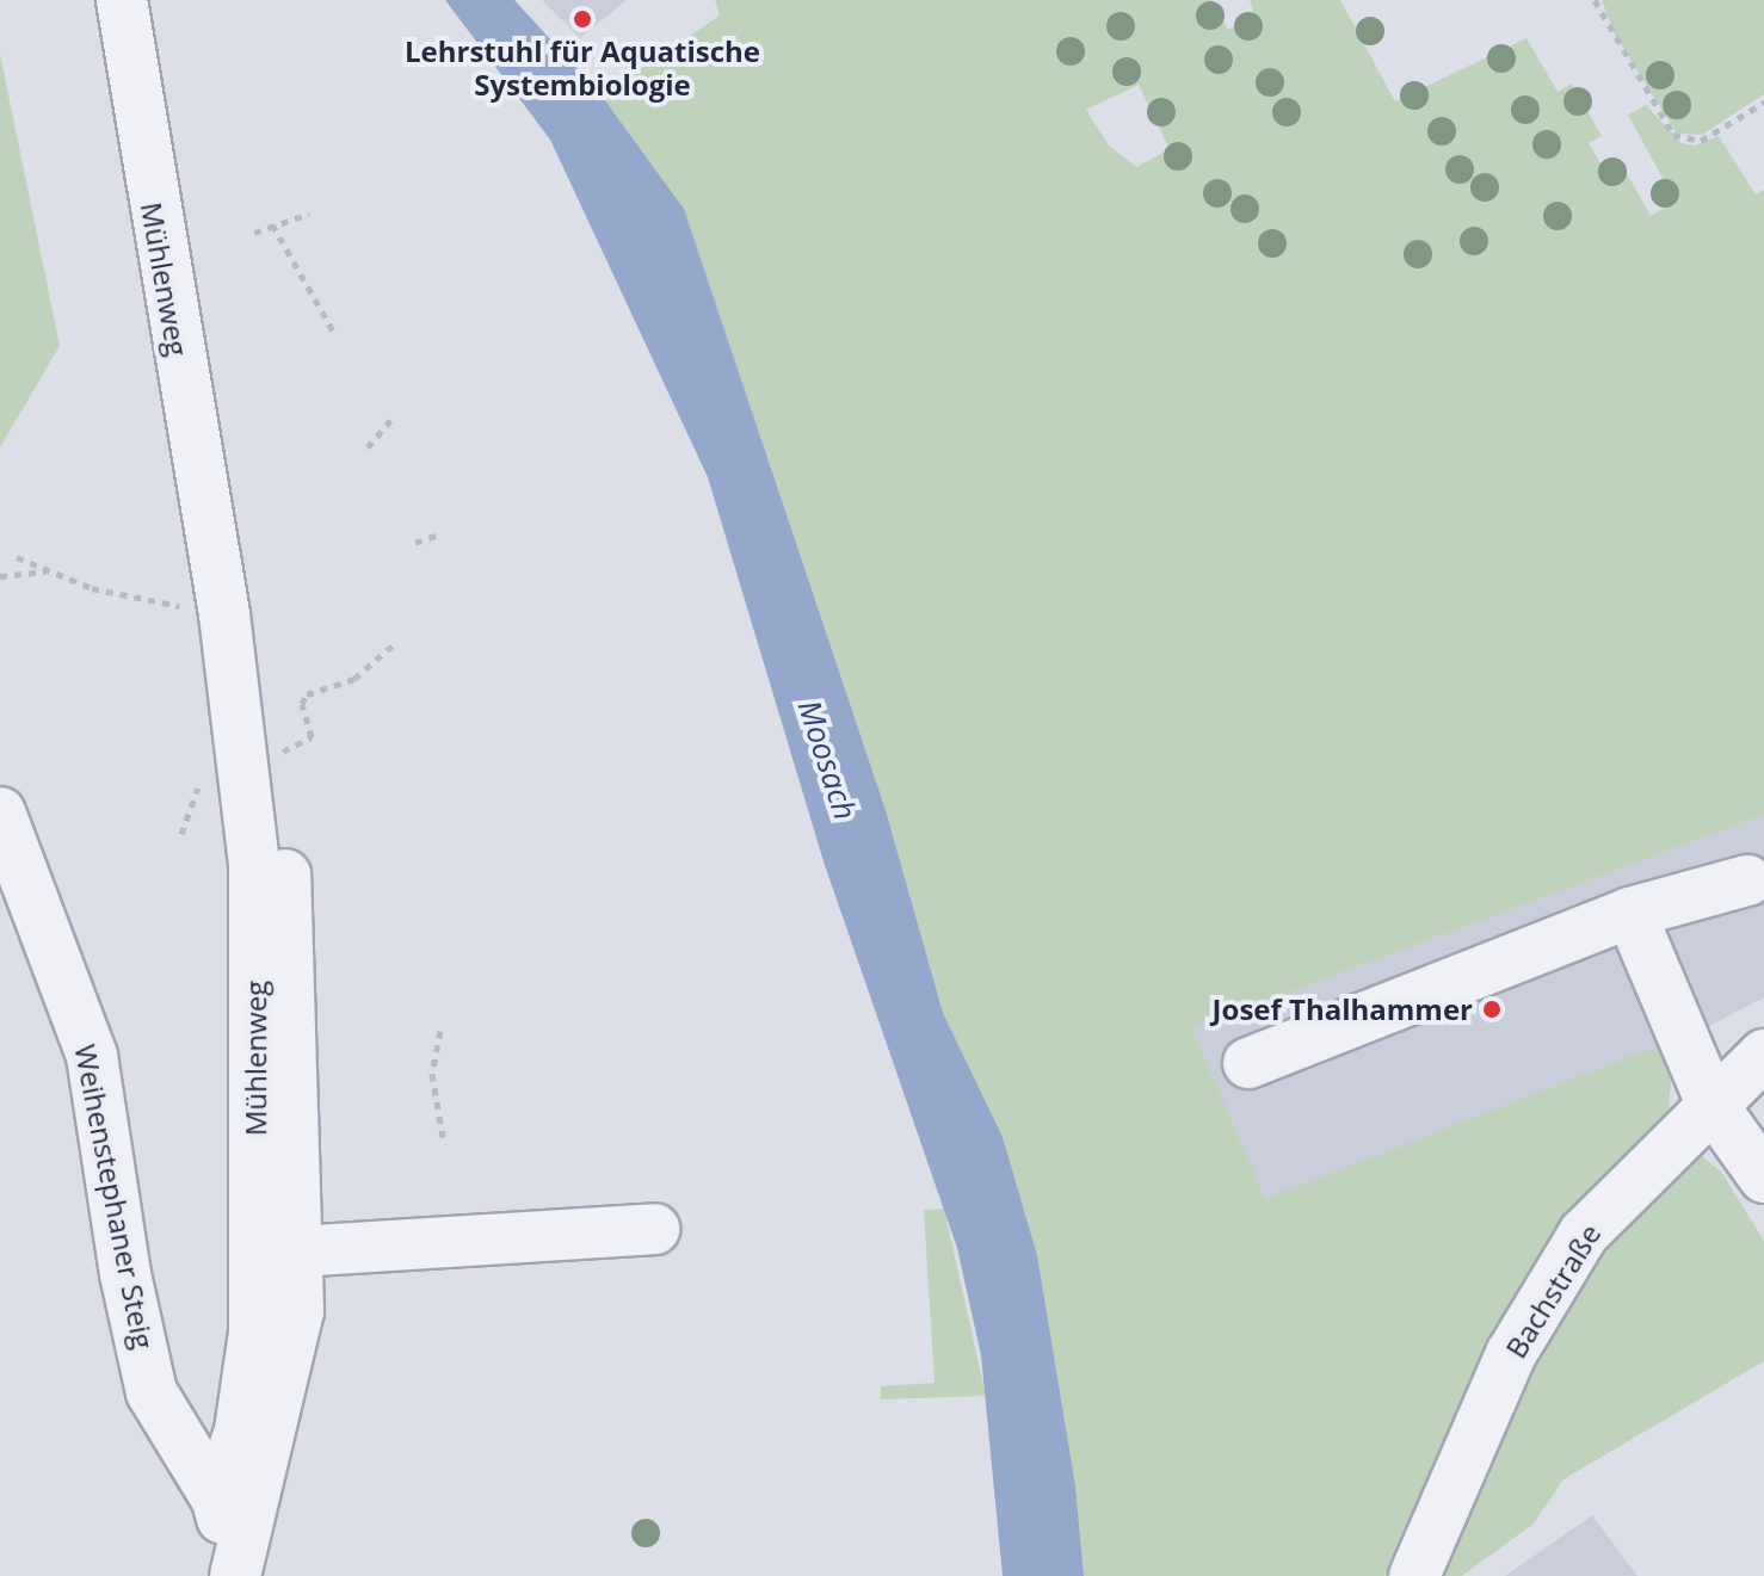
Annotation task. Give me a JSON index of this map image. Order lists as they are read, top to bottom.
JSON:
{
  "streets": {
    "street": ["Mühlenweg", "Weihenstephaner Steig", "Bachstraße"]
  },
  "crossings": [
    ["Mühlenweg", "Weihenstephaner Steig"]
  ],
  "water": ["Moosach"],
  "places": ["Lehrstuhl für Aquatische Systembiologie", "Josef Thalhammer"]
}
